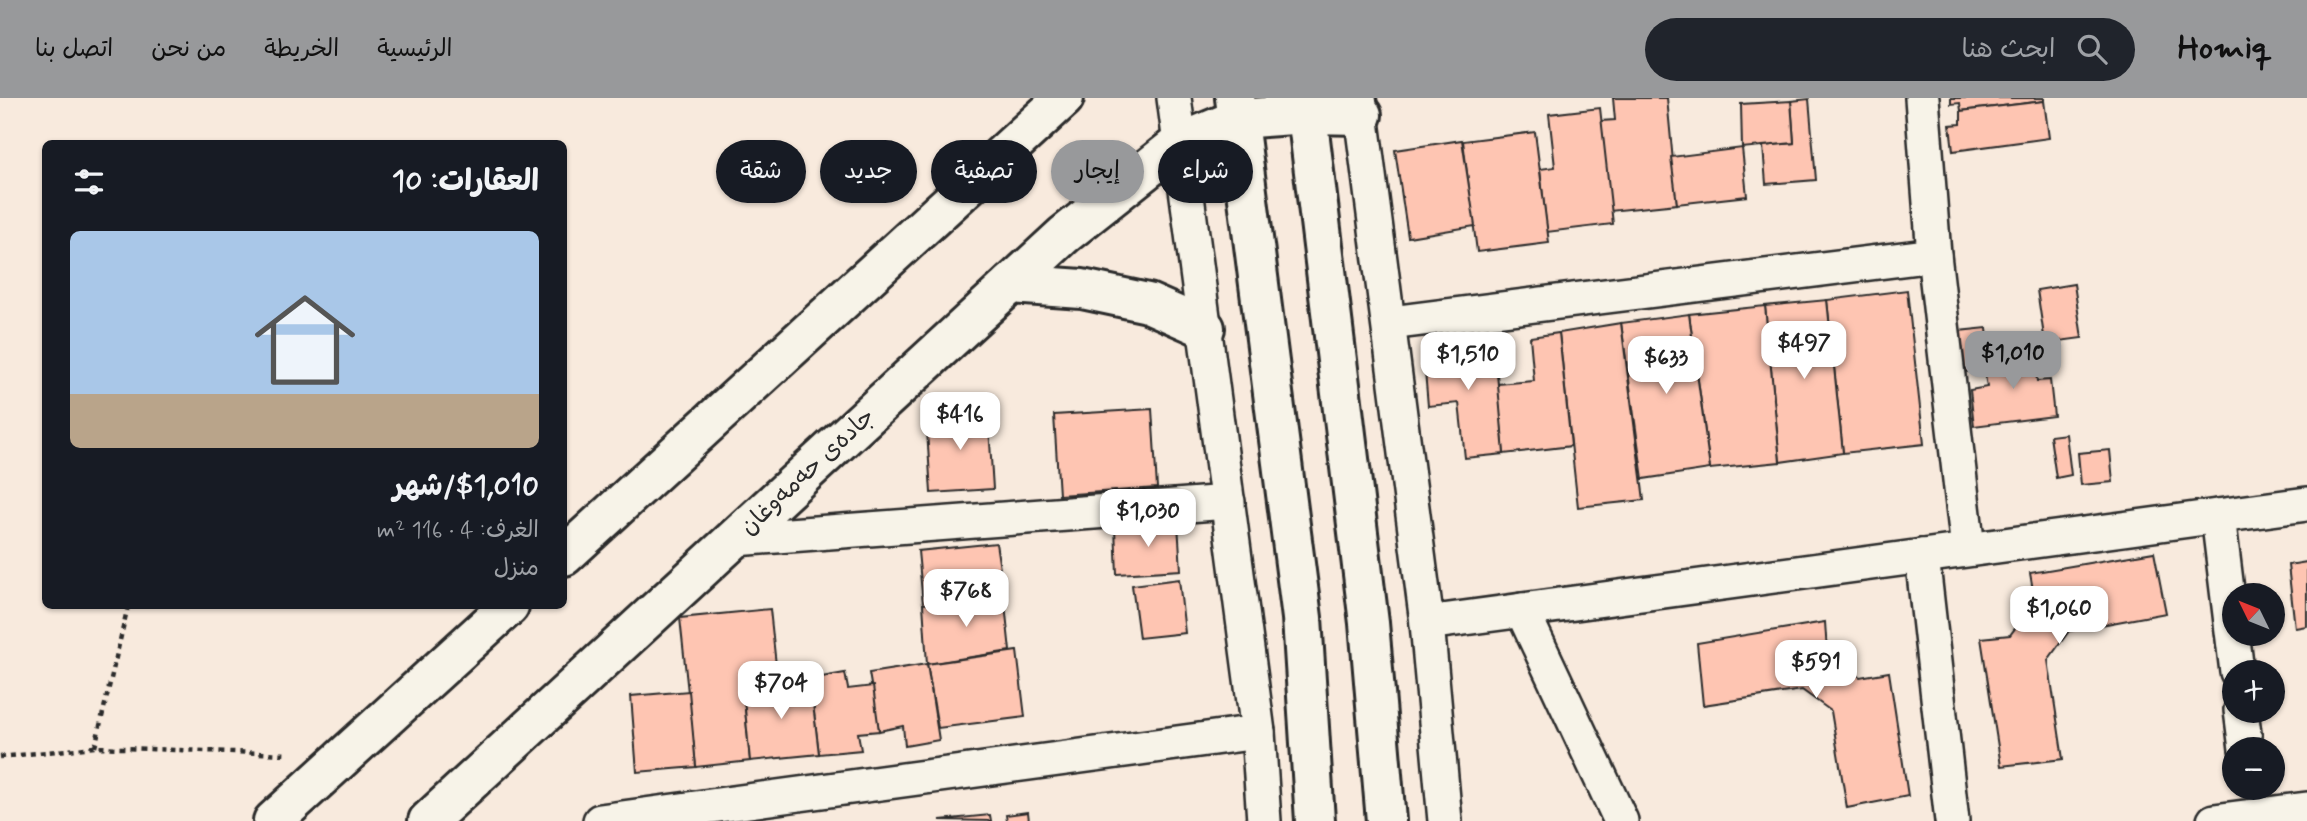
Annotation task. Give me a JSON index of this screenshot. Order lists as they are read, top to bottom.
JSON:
{
  "streets": {
    "main road": ["جادەی حەمەوغان"]
  },
  "north": "top left",
  "page": {
    "header": "Homiq",
    "search": "ابحث هنا",
    "nav": [
      "الرئيسية",
      "الخريطة",
      "من نحن",
      "اتصل بنا"
    ],
    "chip": [
      "شراء",
      "إيجار",
      "تصفية",
      "جديد",
      "شقة"
    ],
    "heading": "العقارات: 10",
    "list": [
      {
        "name": "$1,010/شهر",
        "note": "الغرف: 4 · 116 m² · منزل"
      }
    ],
    "price": [
      "$497",
      "$1,010",
      "$1,510",
      "$633",
      "$416",
      "$1,030",
      "$768",
      "$1,060",
      "$591",
      "$704"
    ],
    "map_buttons": ["+", "−"]
  }
}
